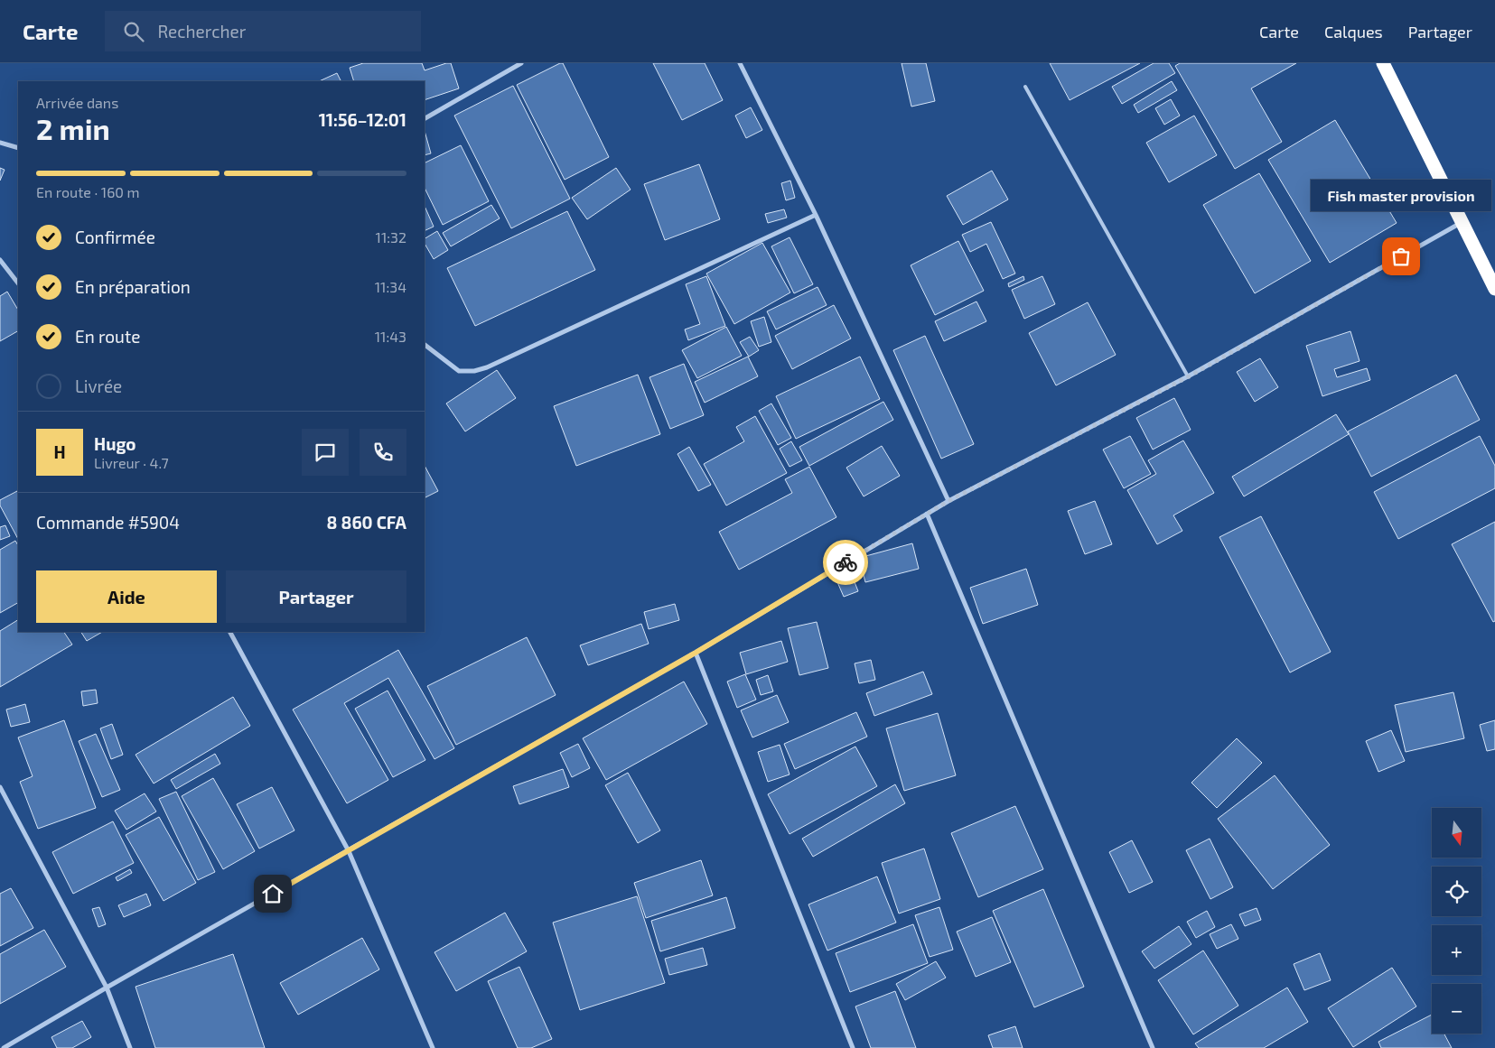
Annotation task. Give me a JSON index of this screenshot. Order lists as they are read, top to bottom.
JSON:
{
  "places": ["Fish master provision"],
  "north": "bottom",
  "page": {
    "header": "Carte",
    "search": "Rechercher",
    "nav": ["Carte", "Calques", "Partager"],
    "heading": ["2 min", "Arrivée dans", "11:56–12:01"],
    "panel": [
      "Hugo",
      "Livreur · 4.7",
      "Commande #5904",
      "8 860 CFA"
    ],
    "bar": "En route · 160 m",
    "bubble": "Fish master provision",
    "list": [
      ["Confirmée", "11:32"],
      ["En préparation", "11:34"],
      ["En route", "11:43"],
      "Livrée"
    ],
    "round": "H",
    "buttons": ["Aide", "Partager"],
    "map_buttons": ["+", "−"]
  }
}
